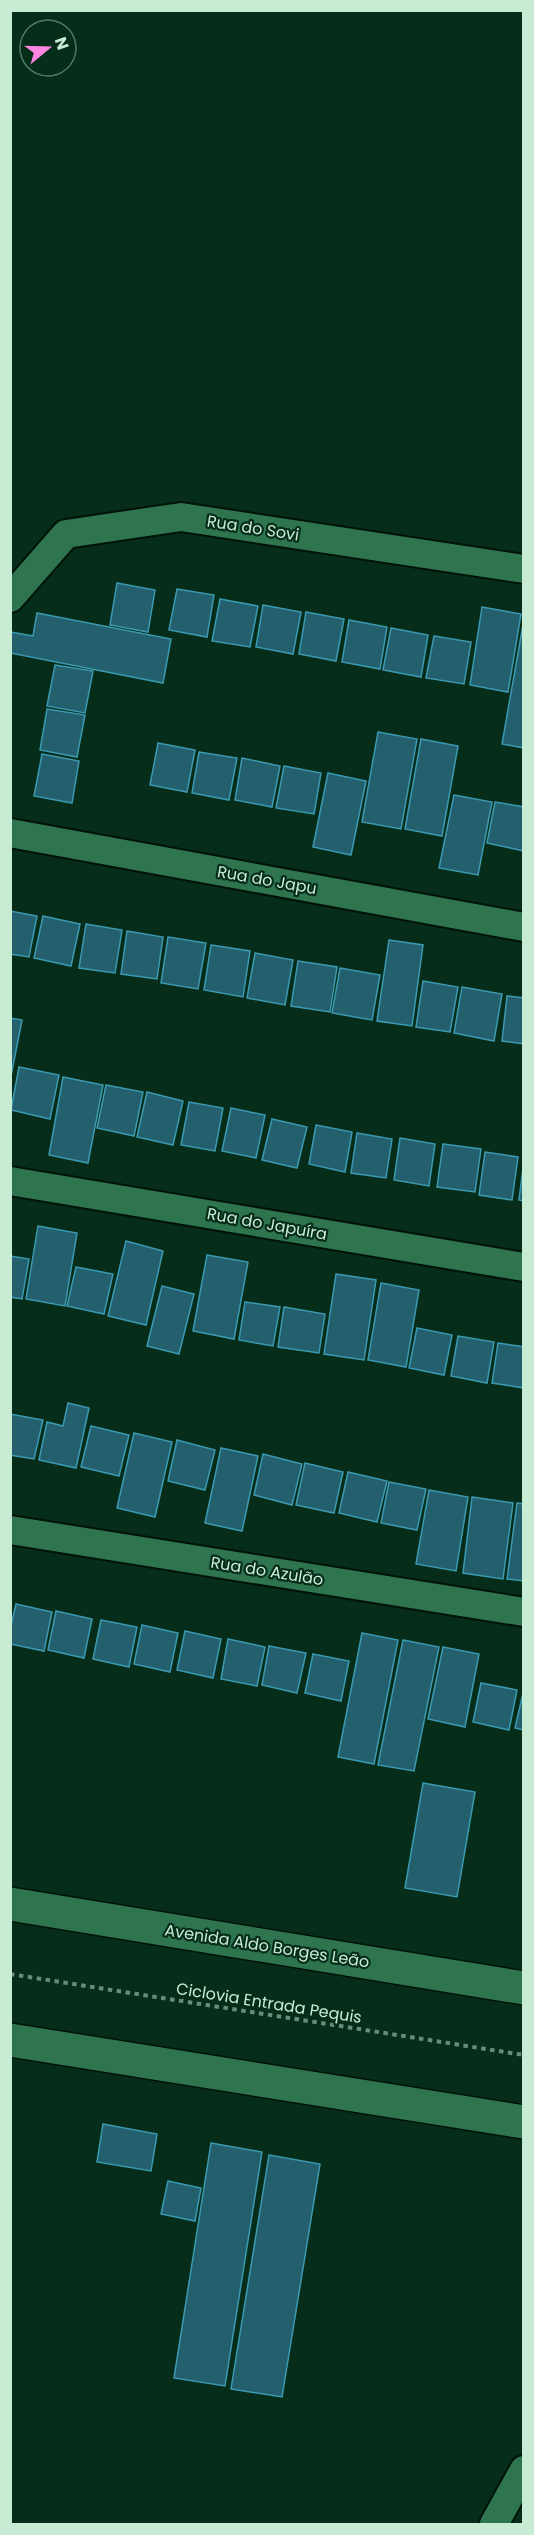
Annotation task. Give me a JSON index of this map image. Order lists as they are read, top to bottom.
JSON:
{
  "streets": {
    "street": [
      "Rua do Sovi",
      "Rua do Japu",
      "Rua do Japuíra",
      "Rua do Azulão",
      "Avenida Aldo Borges Leão"
    ],
    "path": ["Ciclovia Entrada Pequis"]
  },
  "north": "right"
}
